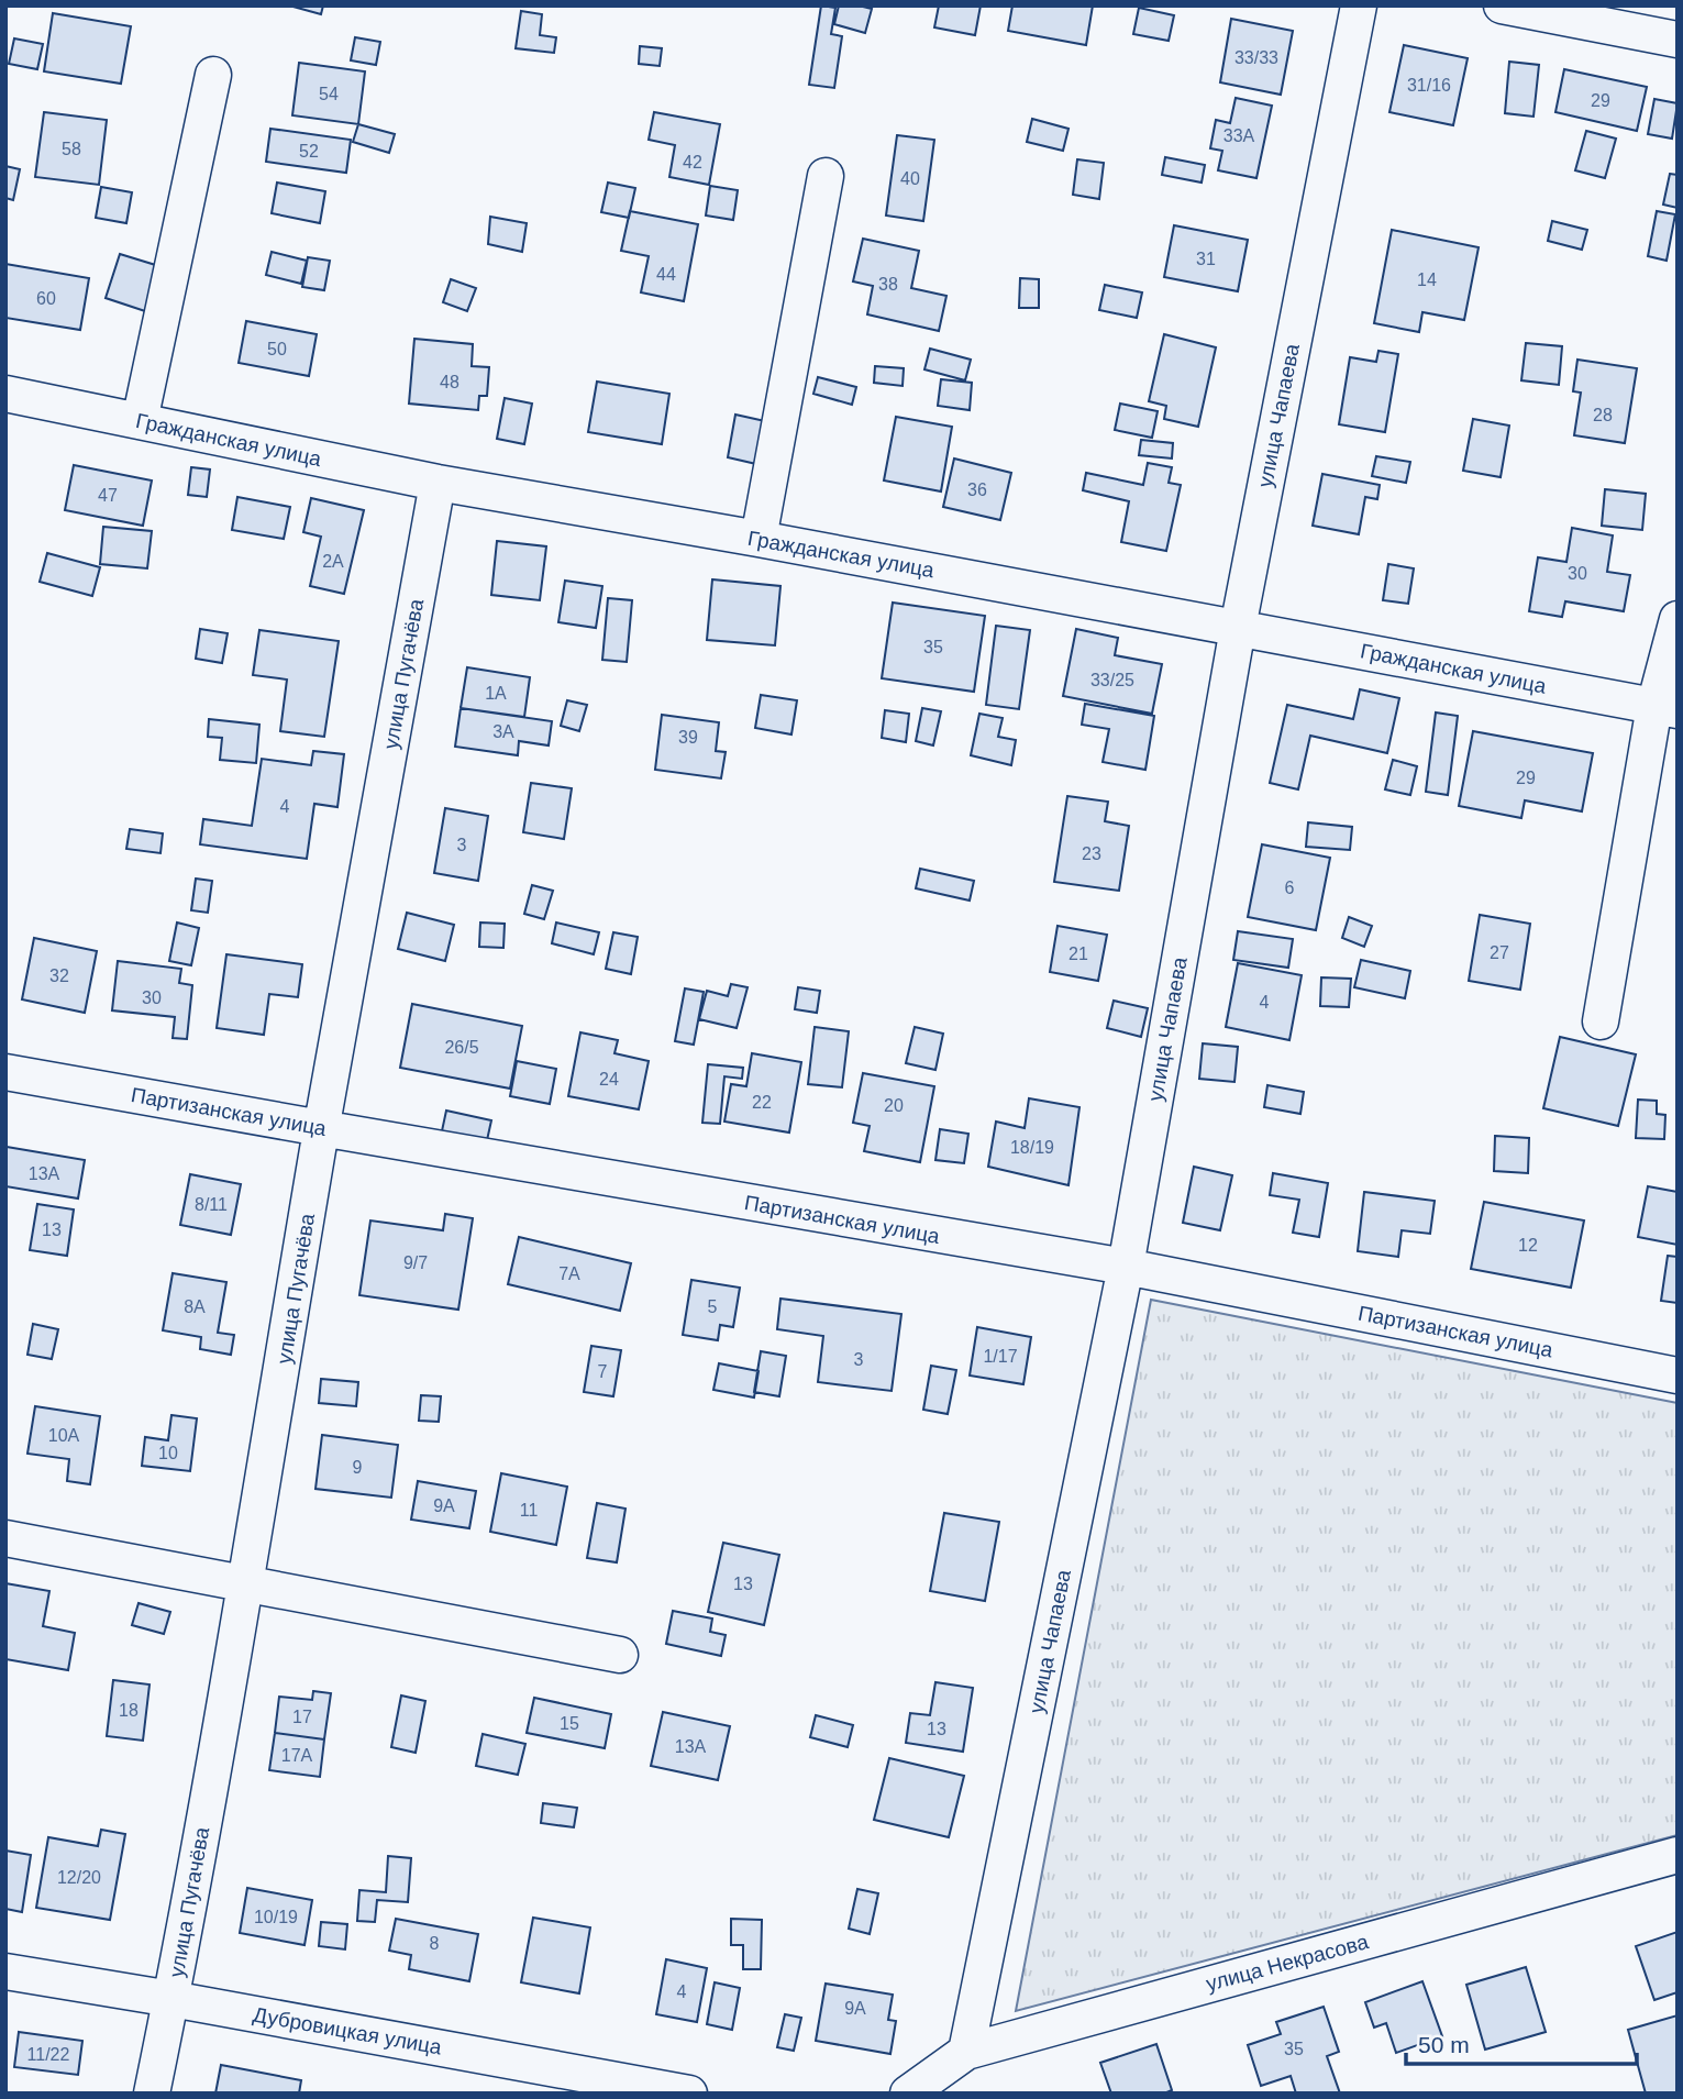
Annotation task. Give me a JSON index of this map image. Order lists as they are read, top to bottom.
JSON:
{
  "streets": {
    "street": [
      "улица Чапаева",
      "Гражданская улица",
      "улица Пугачёва",
      "Партизанская улица",
      "улица Некрасова",
      "Дубровицкая улица"
    ]
  },
  "crossings": [
    ["улица Чапаева", "Гражданская улица"],
    ["улица Чапаева", "Партизанская улица"],
    ["улица Чапаева", "улица Некрасова"],
    ["Гражданская улица", "улица Пугачёва"],
    ["улица Пугачёва", "Партизанская улица"],
    ["улица Пугачёва", "Дубровицкая улица"]
  ],
  "house_numbers": [
    "33/33",
    "31/16",
    "54",
    "29",
    "33А",
    "58",
    "52",
    "42",
    "40",
    "31",
    "44",
    "14",
    "38",
    "60",
    "50",
    "48",
    "28",
    "36",
    "47",
    "2А",
    "30",
    "35",
    "33/25",
    "1А",
    "3А",
    "39",
    "29",
    "4",
    "3",
    "23",
    "6",
    "27",
    "21",
    "32",
    "30",
    "4",
    "26/5",
    "24",
    "22",
    "20",
    "18/19",
    "13А",
    "8/11",
    "13",
    "12",
    "9/7",
    "7А",
    "8А",
    "5",
    "1/17",
    "3",
    "7",
    "10А",
    "10",
    "9",
    "9А",
    "11",
    "13",
    "18",
    "17",
    "15",
    "13",
    "13А",
    "17А",
    "12/20",
    "10/19",
    "8",
    "4",
    "9А",
    "35",
    "11/22"
  ],
  "scale_bar": "50 m"
}
